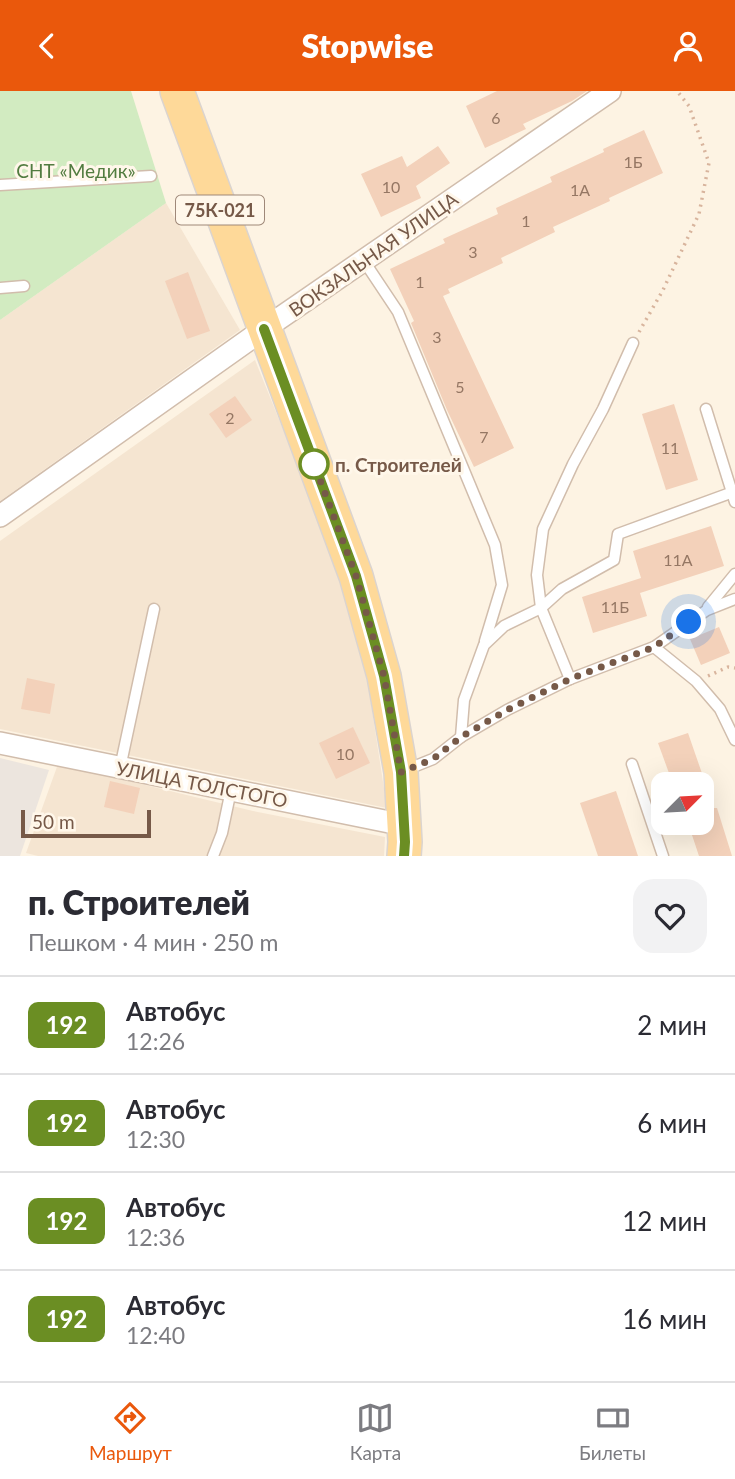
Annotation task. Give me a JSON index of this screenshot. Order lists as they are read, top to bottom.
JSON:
{
  "streets": {
    "main road": ["75К-021"],
    "street": ["ВОКЗАЛЬНАЯ УЛИЦА", "УЛИЦА ТОЛСТОГО"]
  },
  "crossings": [
    ["75К-021", "ВОКЗАЛЬНАЯ УЛИЦА"],
    ["75К-021", "УЛИЦА ТОЛСТОГО"]
  ],
  "parks": ["СНТ «Медик»"],
  "places": ["п. Строителей"],
  "lines": ["bus line 192"],
  "house_numbers": [
    "6",
    "1Б",
    "10",
    "1А",
    "1",
    "3",
    "1",
    "3",
    "5",
    "2",
    "7",
    "11",
    "11А",
    "11Б",
    "10"
  ],
  "scale_bar": "50 m",
  "north": "top right",
  "page": {
    "header": "Stopwise",
    "scale": "50 m",
    "heading": ["п. Строителей", "Пешком · 4 мин · 250 m"],
    "list": [
      {
        "mark": "192",
        "name": "Автобус",
        "note": "12:26",
        "value": "2 мин"
      },
      {
        "mark": "192",
        "name": "Автобус",
        "note": "12:30",
        "value": "6 мин"
      },
      {
        "mark": "192",
        "name": "Автобус",
        "note": "12:36",
        "value": "12 мин"
      },
      {
        "mark": "192",
        "name": "Автобус",
        "note": "12:40",
        "value": "16 мин"
      }
    ],
    "tabs": ["Маршрут", "Карта", "Билеты"]
  }
}
